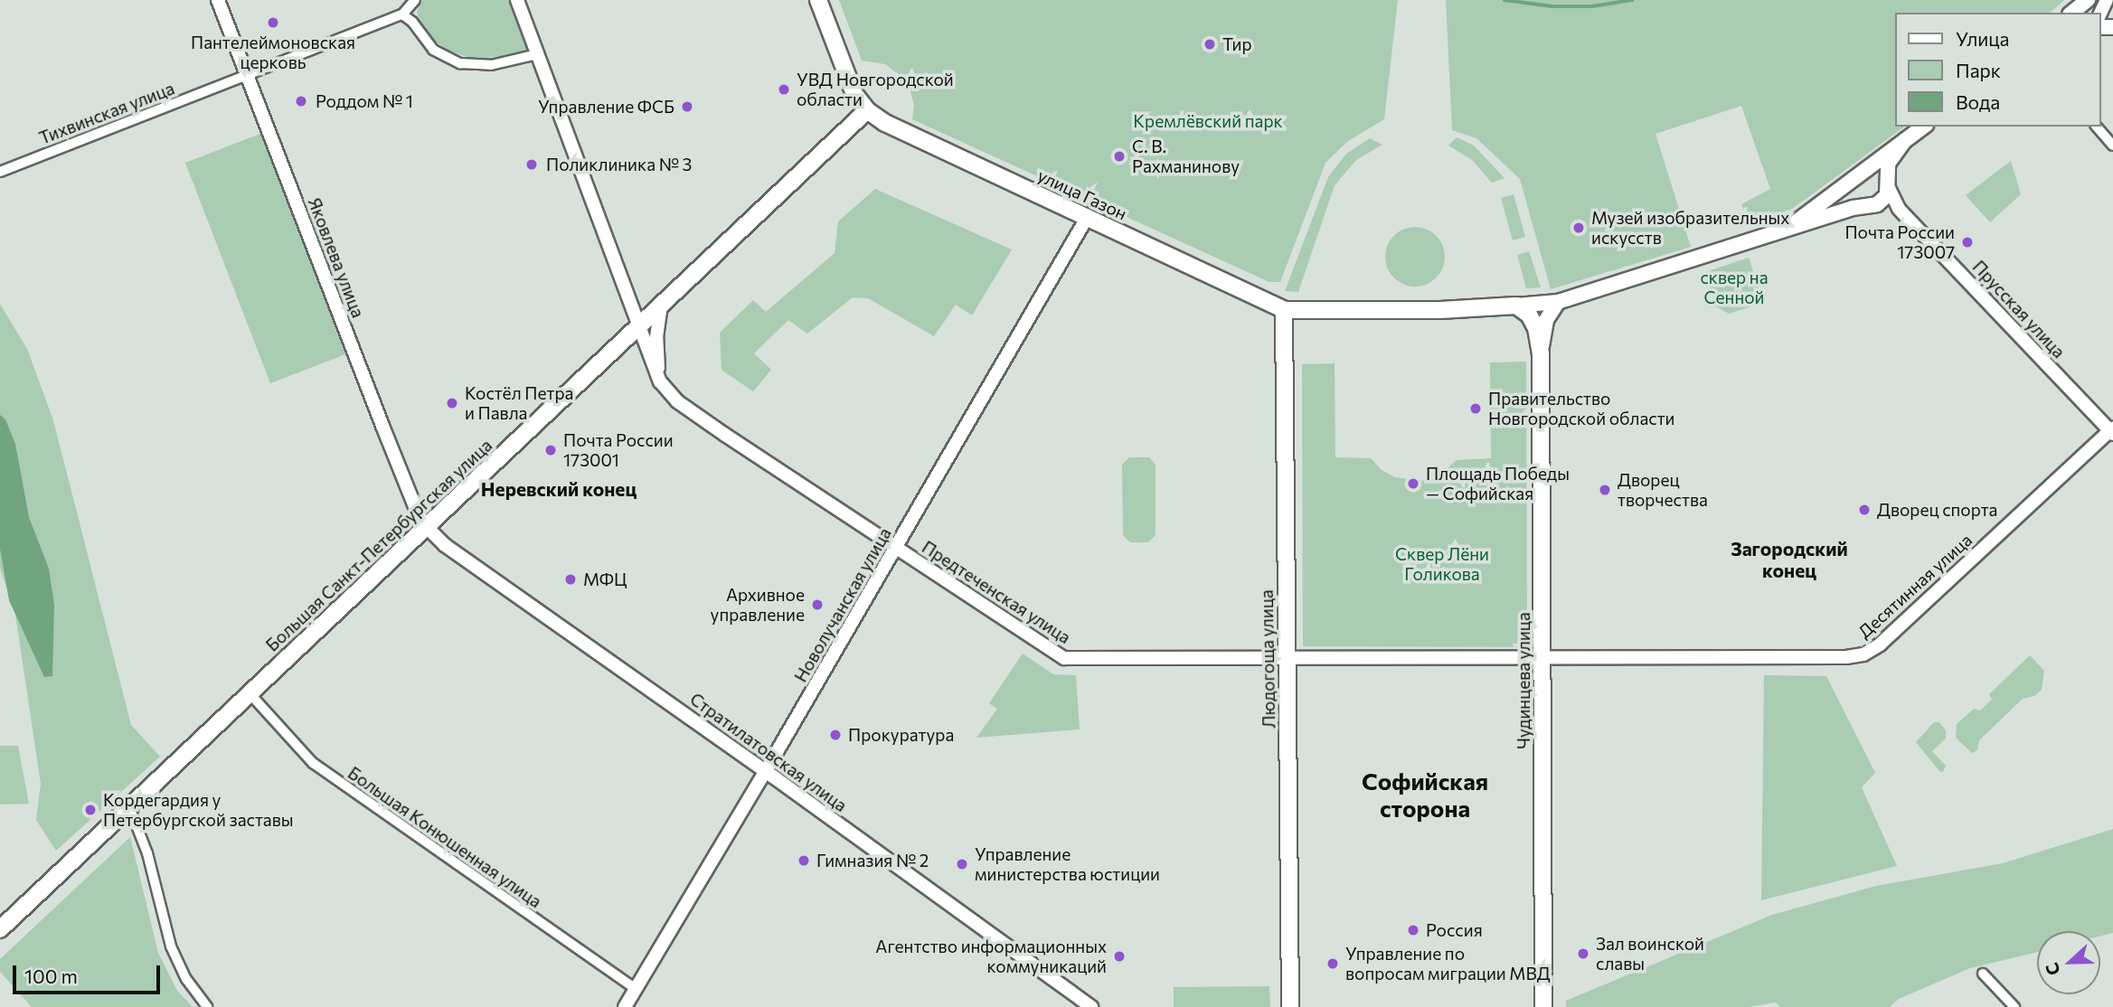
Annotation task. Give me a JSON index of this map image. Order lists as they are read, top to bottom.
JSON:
{
  "streets": {
    "main road": [
      "улица Газон",
      "Большая Санкт-Петербургская улица",
      "Людогоща улица",
      "Чудинцева улица"
    ],
    "street": [
      "Тихвинская улица",
      "Яковлева улица",
      "Прусская улица",
      "Десятинная улица",
      "Предтеченская улица",
      "Новолучанская улица",
      "Стратилатовская улица",
      "Большая Конюшенная улица"
    ]
  },
  "crossings": [
    ["Тихвинская улица", "Яковлева улица"],
    ["улица Газон", "Большая Санкт-Петербургская улица"],
    ["улица Газон", "Новолучанская улица"],
    ["улица Газон", "Людогоща улица"],
    ["Яковлева улица", "Большая Санкт-Петербургская улица"],
    ["Яковлева улица", "Стратилатовская улица"],
    ["Прусская улица", "Десятинная улица"],
    ["Большая Санкт-Петербургская улица", "Предтеченская улица"],
    ["Большая Санкт-Петербургская улица", "Стратилатовская улица"],
    ["Большая Санкт-Петербургская улица", "Большая Конюшенная улица"],
    ["Десятинная улица", "Предтеченская улица"],
    ["Десятинная улица", "Чудинцева улица"],
    ["Предтеченская улица", "Новолучанская улица"],
    ["Предтеченская улица", "Людогоща улица"],
    ["Предтеченская улица", "Чудинцева улица"],
    ["Новолучанская улица", "Стратилатовская улица"],
    ["Новолучанская улица", "Большая Конюшенная улица"]
  ],
  "districts": ["Неревский конец", "Загородский конец", "Софийская сторона"],
  "parks": ["Кремлёвский парк", "сквер на Сенной", "Сквер Лёни Голикова"],
  "places": [
    "Пантелеймоновская церковь",
    "Тир",
    "УВД Новгородской области",
    "Роддом № 1",
    "Управление ФСБ",
    "С. В. Рахманинову",
    "Поликлиника № 3",
    "Музей изобразительных искусств",
    "Почта России 173007",
    "Костёл Петра и Павла",
    "Правительство Новгородской области",
    "Почта России 173001",
    "Площадь Победы — Софийская",
    "Дворец творчества",
    "Дворец спорта",
    "МФЦ",
    "Архивное управление",
    "Прокуратура",
    "Кордегардия у Петербургской заставы",
    "Гимназия № 2",
    "Управление министерства юстиции",
    "Россия",
    "Зал воинской славы",
    "Агентство информационных коммуникаций",
    "Управление по вопросам миграции МВД"
  ],
  "legend": ["Улица", "Парк", "Вода"],
  "scale_bar": "100 m",
  "north": "left"
}
